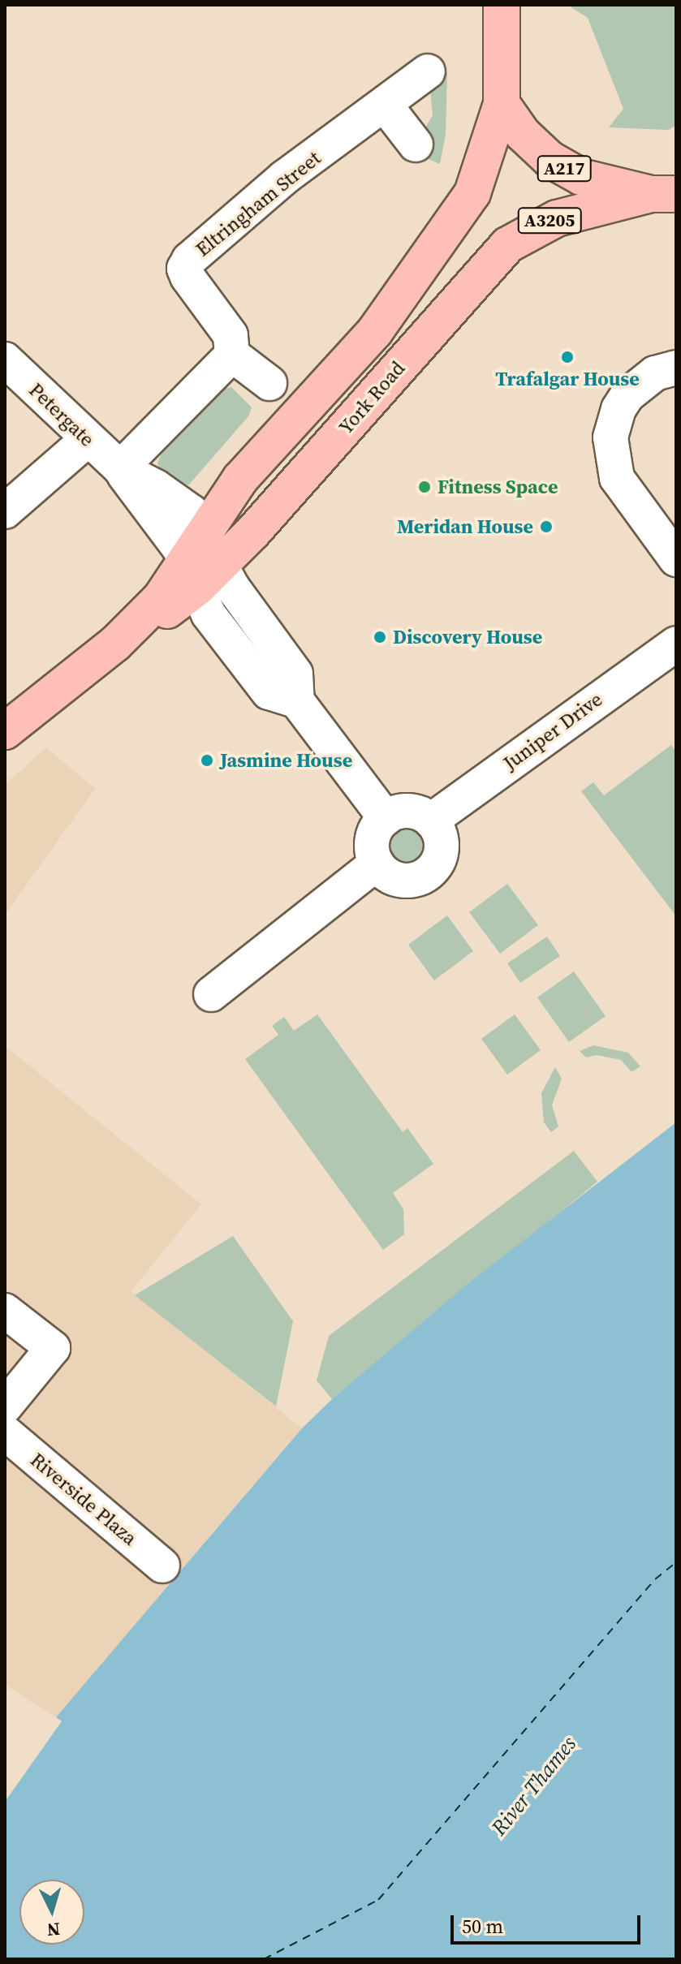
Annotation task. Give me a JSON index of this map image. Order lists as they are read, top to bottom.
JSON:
{
  "streets": {
    "highway": ["A217", "A3205", "York Road"],
    "street": [
      "Eltringham Street",
      "Petergate",
      "Juniper Drive",
      "Riverside Plaza"
    ]
  },
  "crossings": [
    ["A217", "York Road"],
    ["York Road", "Petergate"]
  ],
  "water": ["River Thames"],
  "places": [
    "Trafalgar House",
    "Fitness Space",
    "Meridan House",
    "Discovery House",
    "Jasmine House"
  ],
  "scale_bar": "50 m",
  "north": "bottom"
}
